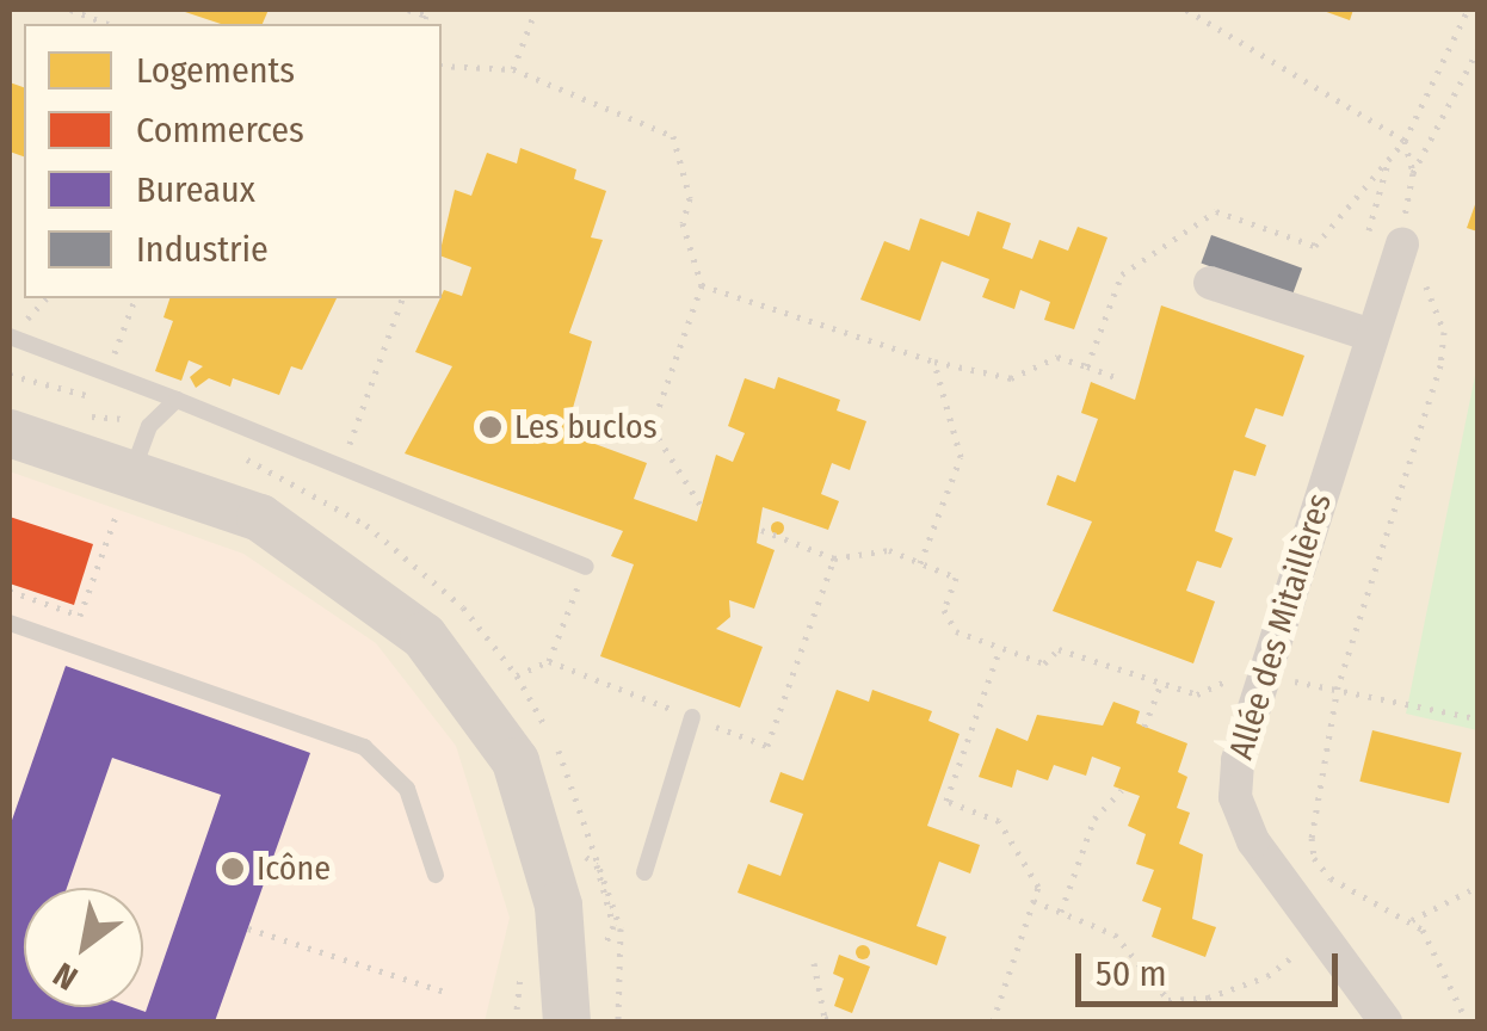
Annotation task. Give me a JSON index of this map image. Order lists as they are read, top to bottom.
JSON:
{
  "streets": {
    "street": ["Allée des Mitaillères"]
  },
  "places": ["Les buclos", "Icône"],
  "legend": [
    "Logements",
    "Commerces",
    "Bureaux",
    "Industrie"
  ],
  "scale_bar": "50 m",
  "north": "bottom left"
}
